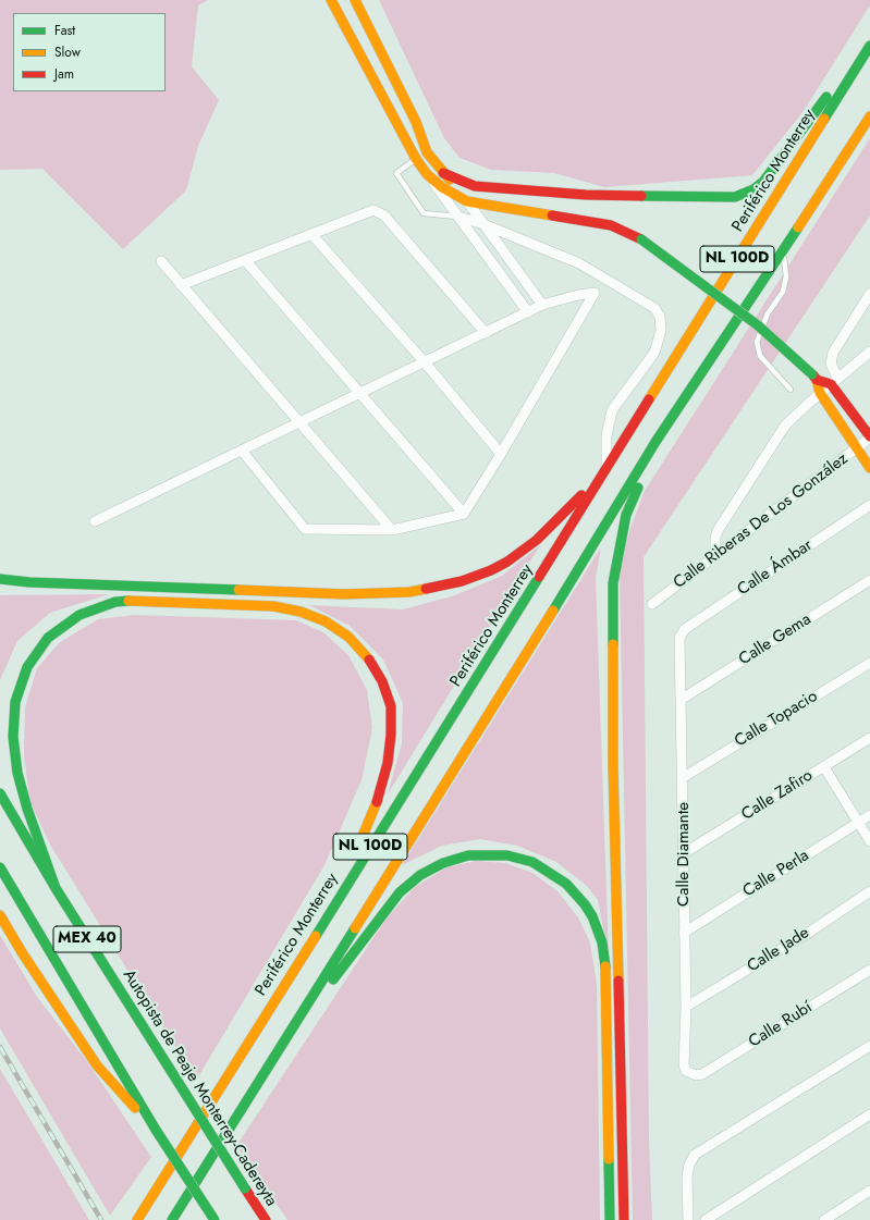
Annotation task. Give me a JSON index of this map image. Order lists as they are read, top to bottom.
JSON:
{
  "streets": {
    "main road": [
      "Periférico Monterrey",
      "NL 100D",
      "MEX 40",
      "Autopista de Peaje Monterrey-Cadereyta"
    ],
    "street": [
      "Calle Riberas De Los González",
      "Calle Ámbar",
      "Calle Gema",
      "Calle Topacio",
      "Calle Zafiro",
      "Calle Diamante",
      "Calle Perla",
      "Calle Jade",
      "Calle Rubí"
    ]
  },
  "crossings": [
    ["Calle Ámbar", "Calle Diamante"],
    ["Calle Gema", "Calle Diamante"],
    ["Calle Topacio", "Calle Diamante"],
    ["Calle Zafiro", "Calle Diamante"],
    ["Calle Diamante", "Calle Perla"],
    ["Calle Diamante", "Calle Jade"],
    ["Calle Diamante", "Calle Rubí"]
  ],
  "legend": ["Fast", "Slow", "Jam"]
}
